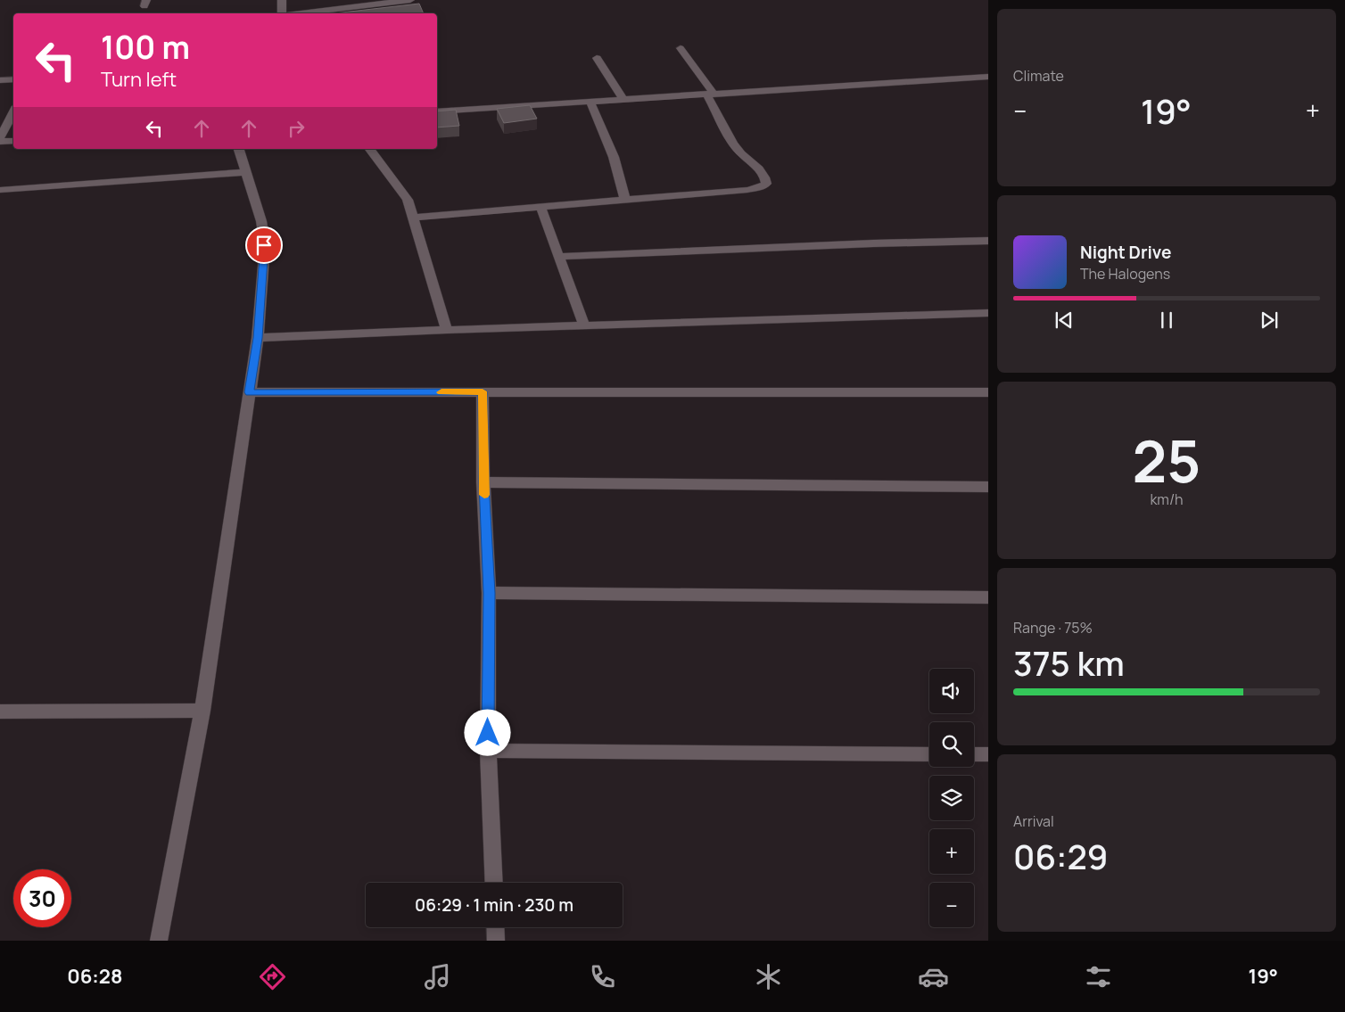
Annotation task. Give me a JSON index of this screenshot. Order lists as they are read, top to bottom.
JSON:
{
  "page": {
    "tile": [
      "Climate",
      ["25", "km/h"],
      ["Range · 75%", "375 km"],
      ["Arrival", "06:29"]
    ],
    "turn": ["100 m", "Turn left"],
    "heat": ["−", "19°", "+"],
    "song": ["Night Drive", "The Halogens"],
    "map_buttons": ["+", "−"],
    "limit": "30",
    "trip": "06:29 · 1 min · 230 m",
    "tabs": ["06:28", "19°"]
  }
}
